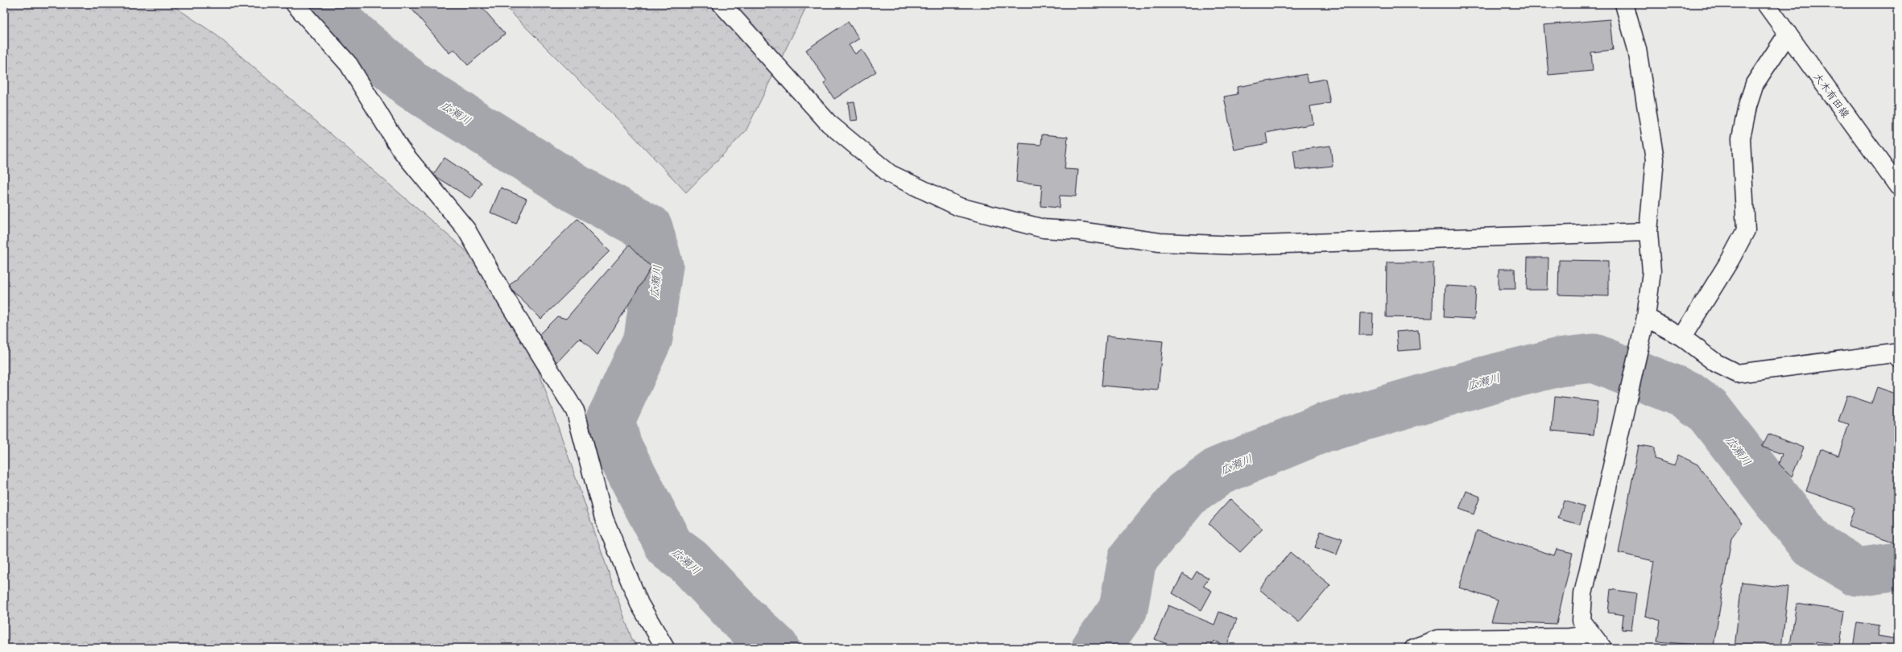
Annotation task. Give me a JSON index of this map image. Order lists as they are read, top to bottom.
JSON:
{
  "streets": {
    "street": ["大木有田線"]
  },
  "water": ["広瀬川"]
}
